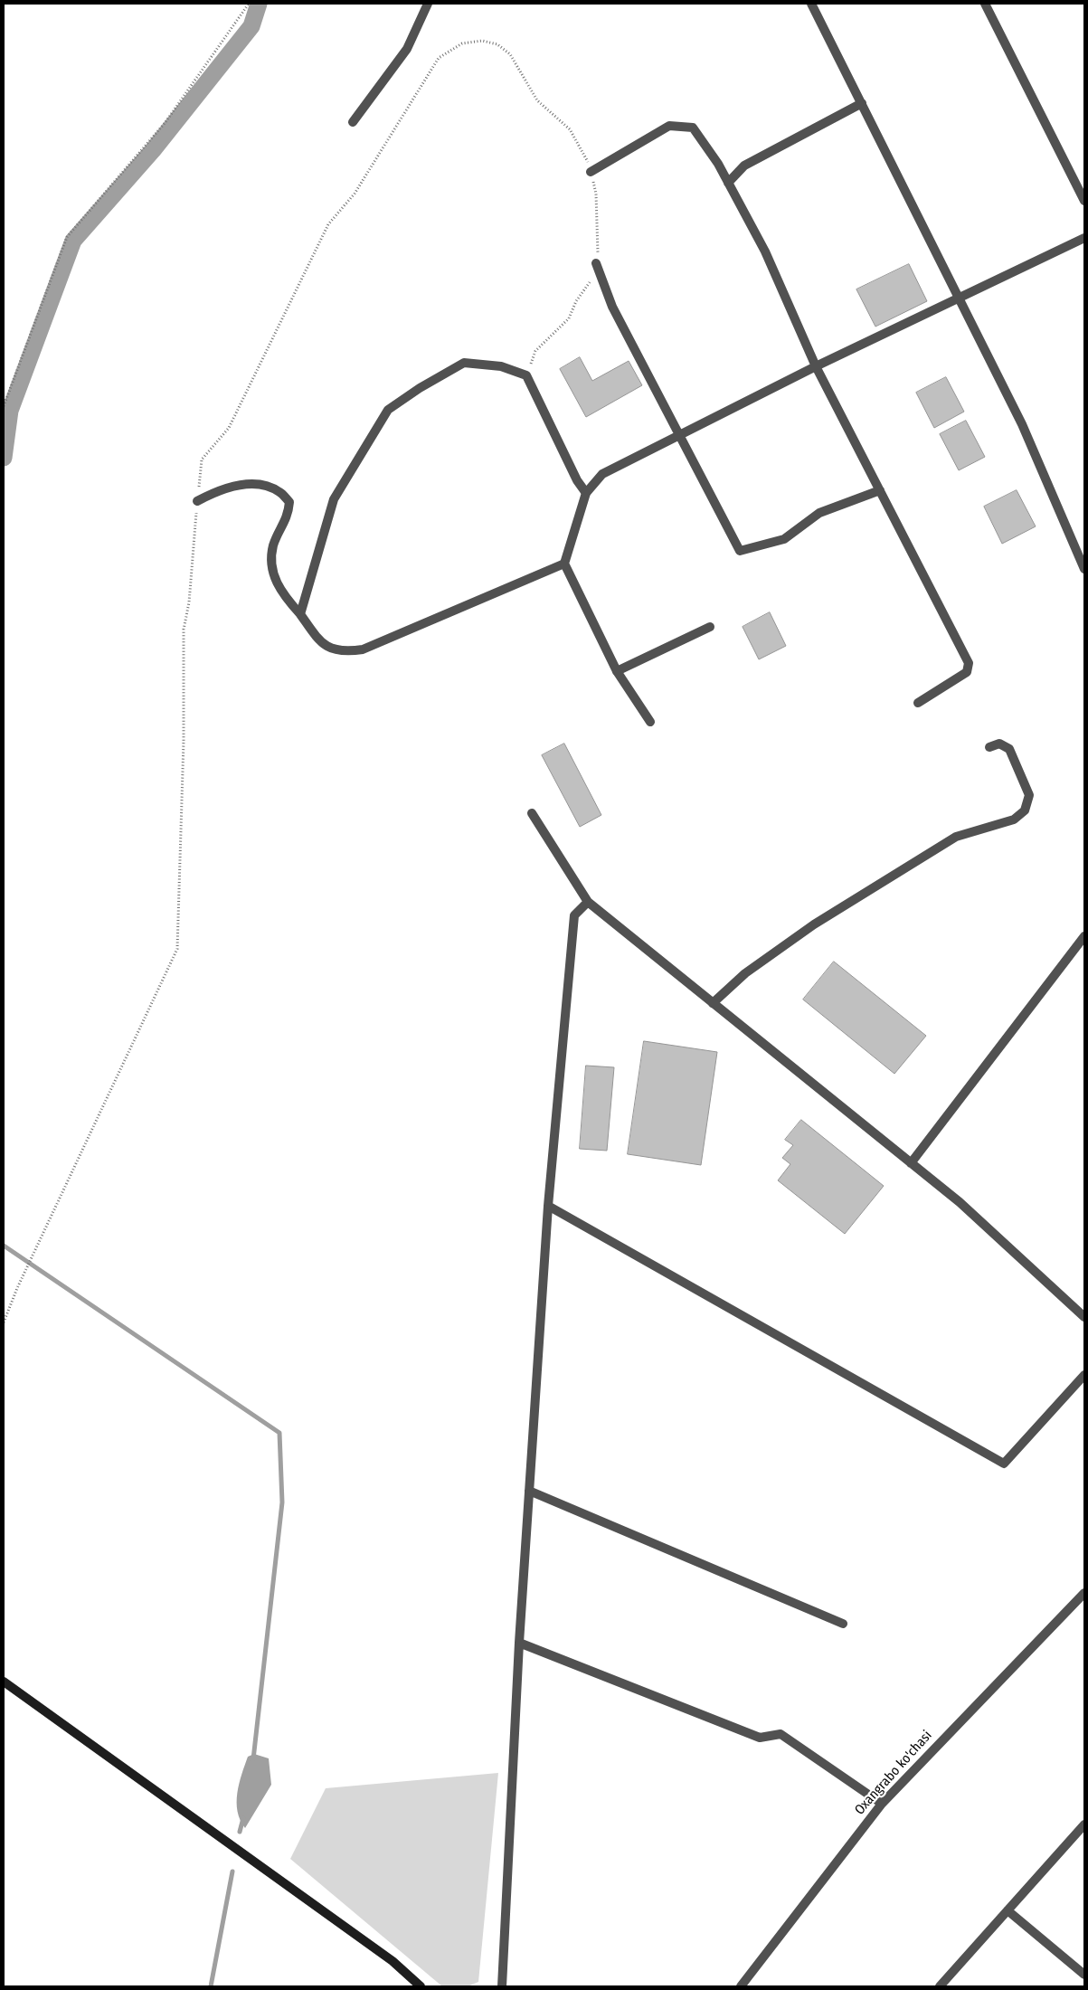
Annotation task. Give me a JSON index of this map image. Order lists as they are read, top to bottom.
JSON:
{
  "streets": {
    "street": ["Oxangrabo ko'chasi"]
  }
}
